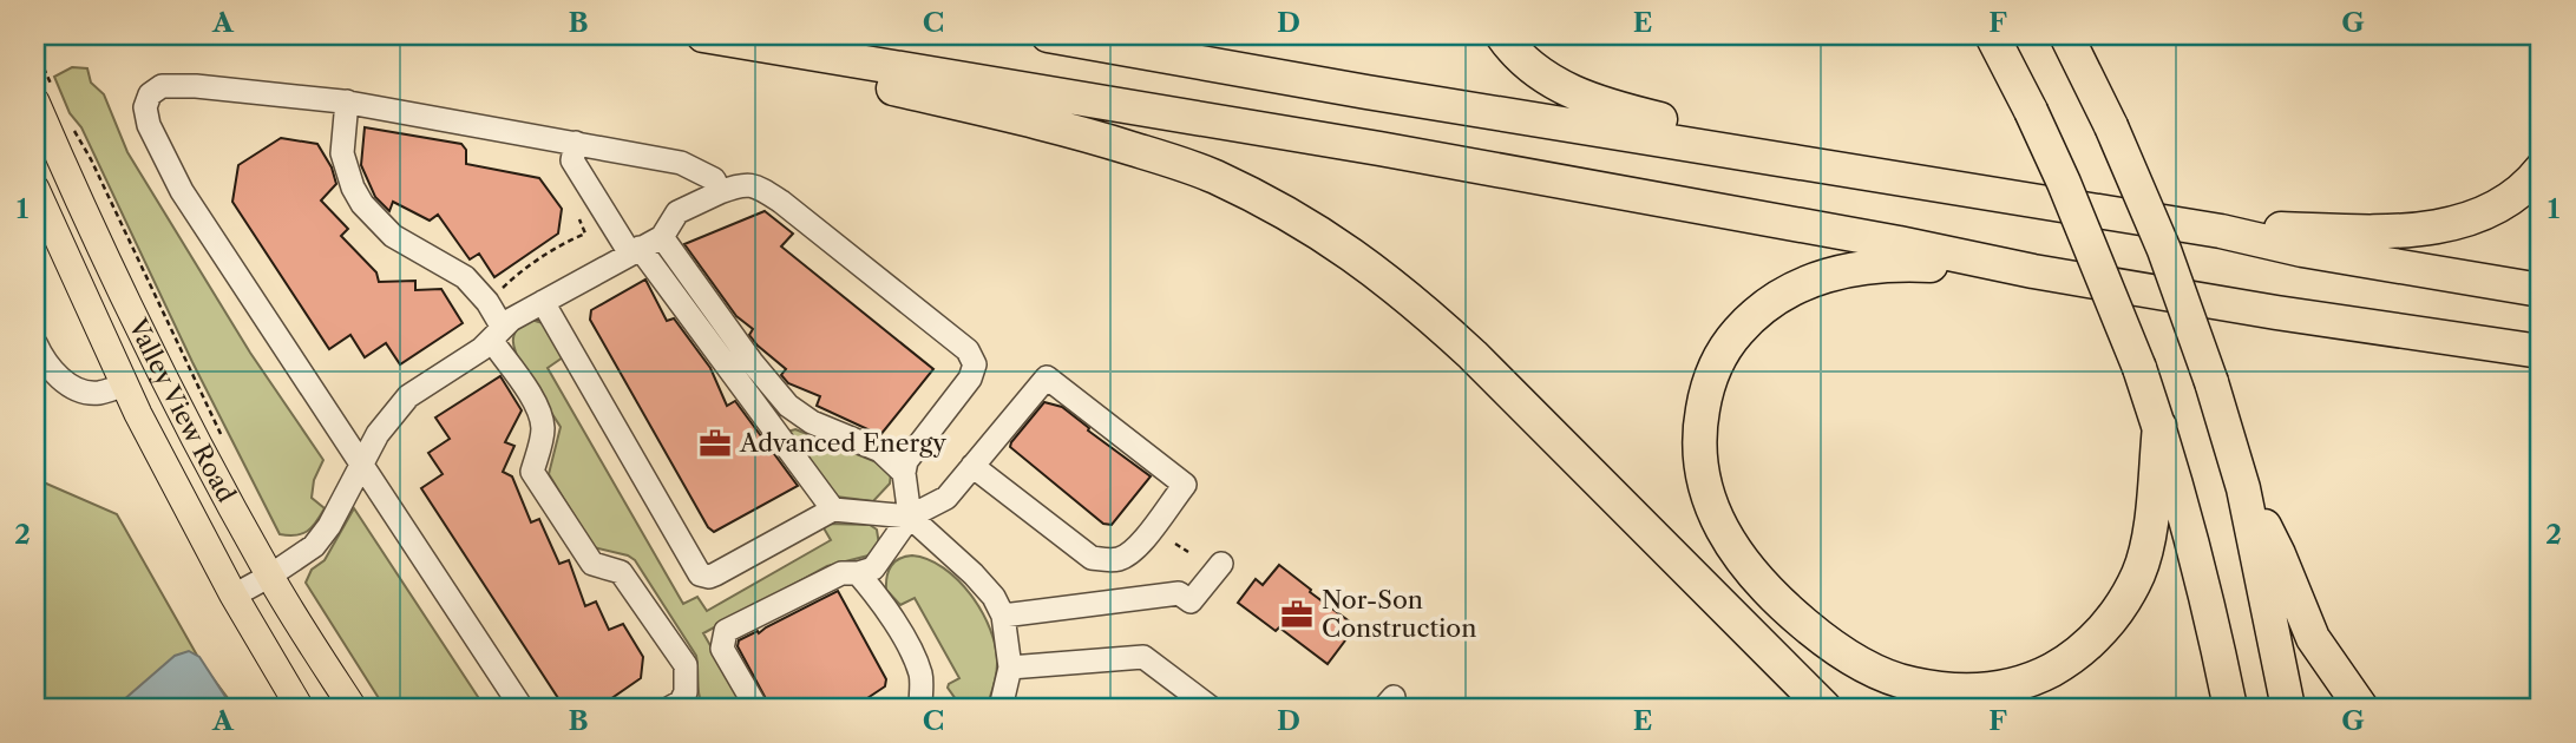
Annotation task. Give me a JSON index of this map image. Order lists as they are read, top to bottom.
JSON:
{
  "streets": {
    "main road": ["Valley View Road"]
  },
  "places": {
    "office": ["Advanced Energy", "Nor-Son Construction"]
  },
  "grid": {
    "columns": [
      "A",
      "B",
      "C",
      "D",
      "E",
      "F",
      "G"
    ],
    "rows": ["1", "2"]
  }
}
